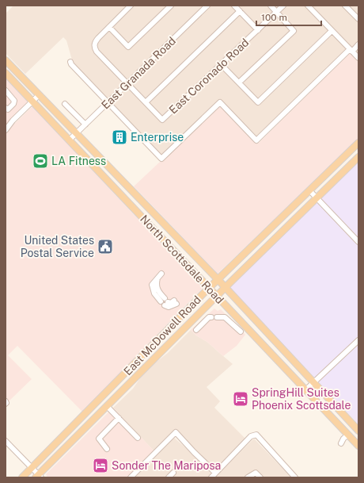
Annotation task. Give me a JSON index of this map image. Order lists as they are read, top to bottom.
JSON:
{
  "streets": {
    "main road": ["North Scottsdale Road", "East McDowell Road"],
    "street": ["East Granada Road", "East Coronado Road"]
  },
  "crossings": [
    ["East Granada Road", "North Scottsdale Road"],
    ["North Scottsdale Road", "East McDowell Road"]
  ],
  "places": {
    "building": ["Enterprise"],
    "sports": ["LA Fitness"],
    "public building": ["United States Postal Service"],
    "hotel": ["SpringHill Suites Phoenix Scottsdale", "Sonder The Mariposa"]
  },
  "scale_bar": "100 m"
}
